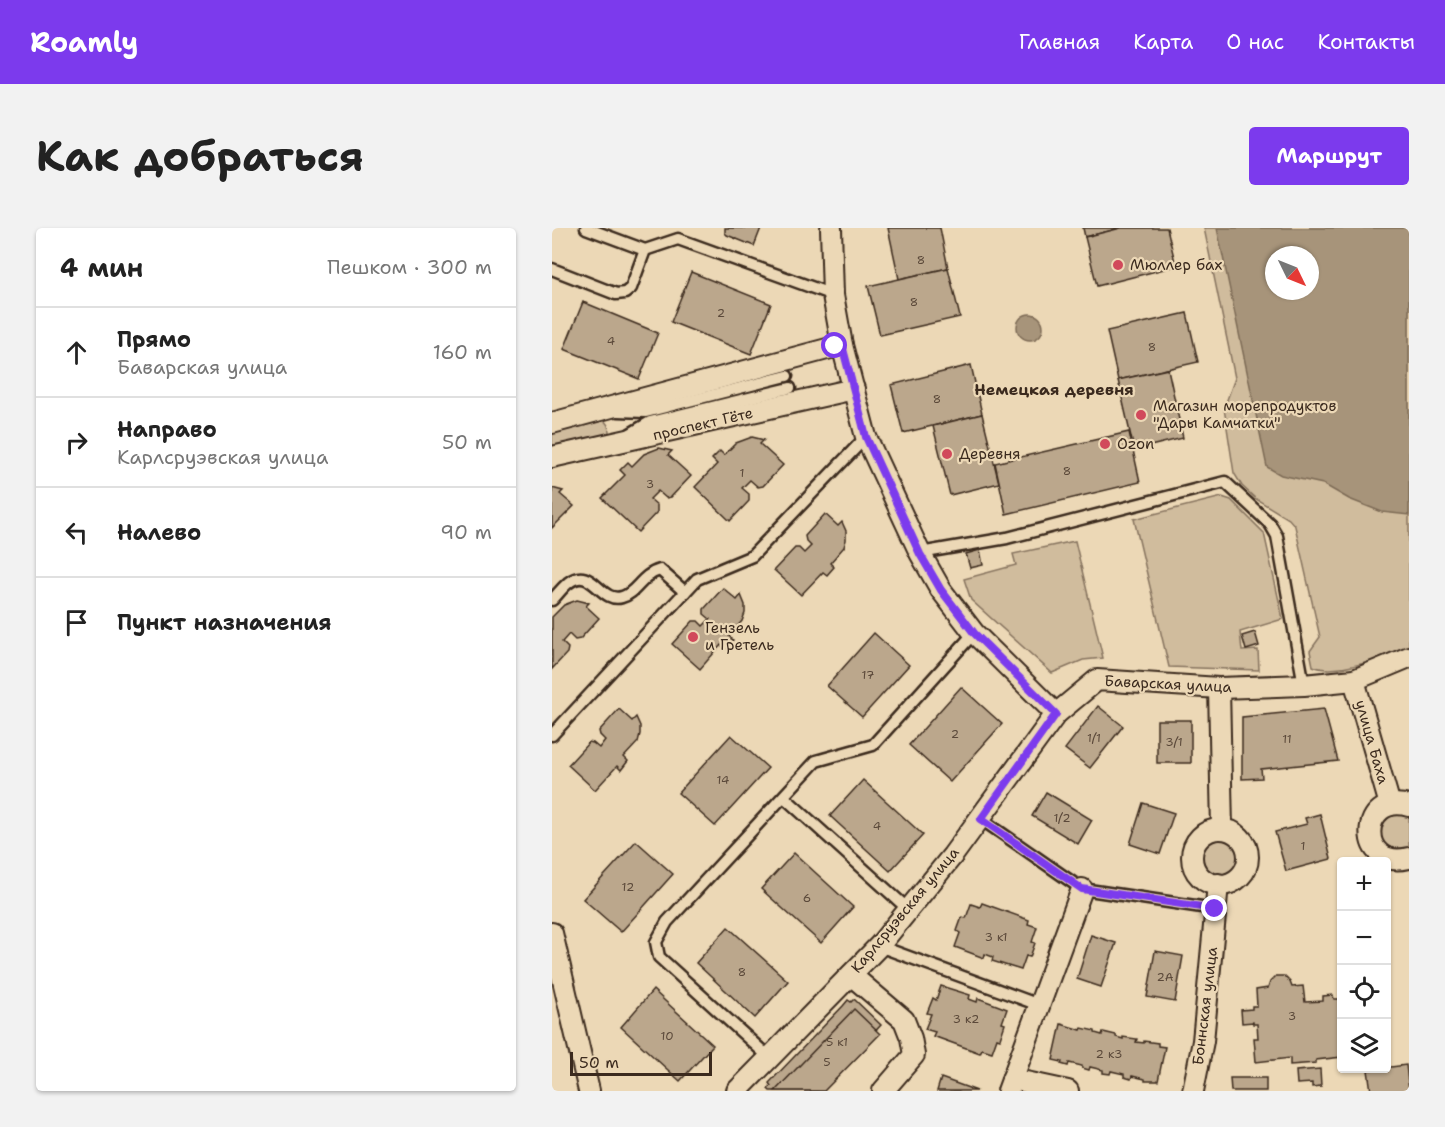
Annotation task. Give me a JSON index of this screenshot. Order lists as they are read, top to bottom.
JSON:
{
  "streets": {
    "street": [
      "проспект Гёте",
      "Баварская улица",
      "улица Баха",
      "Карлсруэвская улица",
      "Боннская улица"
    ]
  },
  "crossings": [
    ["Баварская улица", "улица Баха"],
    ["Баварская улица", "Карлсруэвская улица"]
  ],
  "districts": ["Немецкая деревня"],
  "places": [
    "Мюллер бах",
    "Магазин морепродуктов \"Дары Камчатки\"",
    "Ozon",
    "Деревня",
    "Гензель и Гретель"
  ],
  "house_numbers": [
    "8",
    "8",
    "2",
    "4",
    "8",
    "8",
    "8",
    "1",
    "3",
    "17",
    "2",
    "1/1",
    "11",
    "3/1",
    "14",
    "1/2",
    "4",
    "1",
    "12",
    "6",
    "3 к1",
    "8",
    "2А",
    "3",
    "3 к2",
    "10",
    "5 к1",
    "2 к3",
    "5"
  ],
  "scale_bar": "50 m",
  "north": "bottom right",
  "page": {
    "header": "Roamly",
    "nav": [
      "Главная",
      "Карта",
      "О нас",
      "Контакты"
    ],
    "buttons": "Маршрут",
    "title": "Как добраться",
    "heading": ["4 мин", "Пешком · 300 m"],
    "list": [
      ["Прямо", "Баварская улица", "160 m"],
      ["Направо", "Карлсруэвская улица", "50 m"],
      ["Налево", "90 m"],
      "Пункт назначения"
    ],
    "map_buttons": ["+", "−"],
    "scale": "50 m"
  }
}
